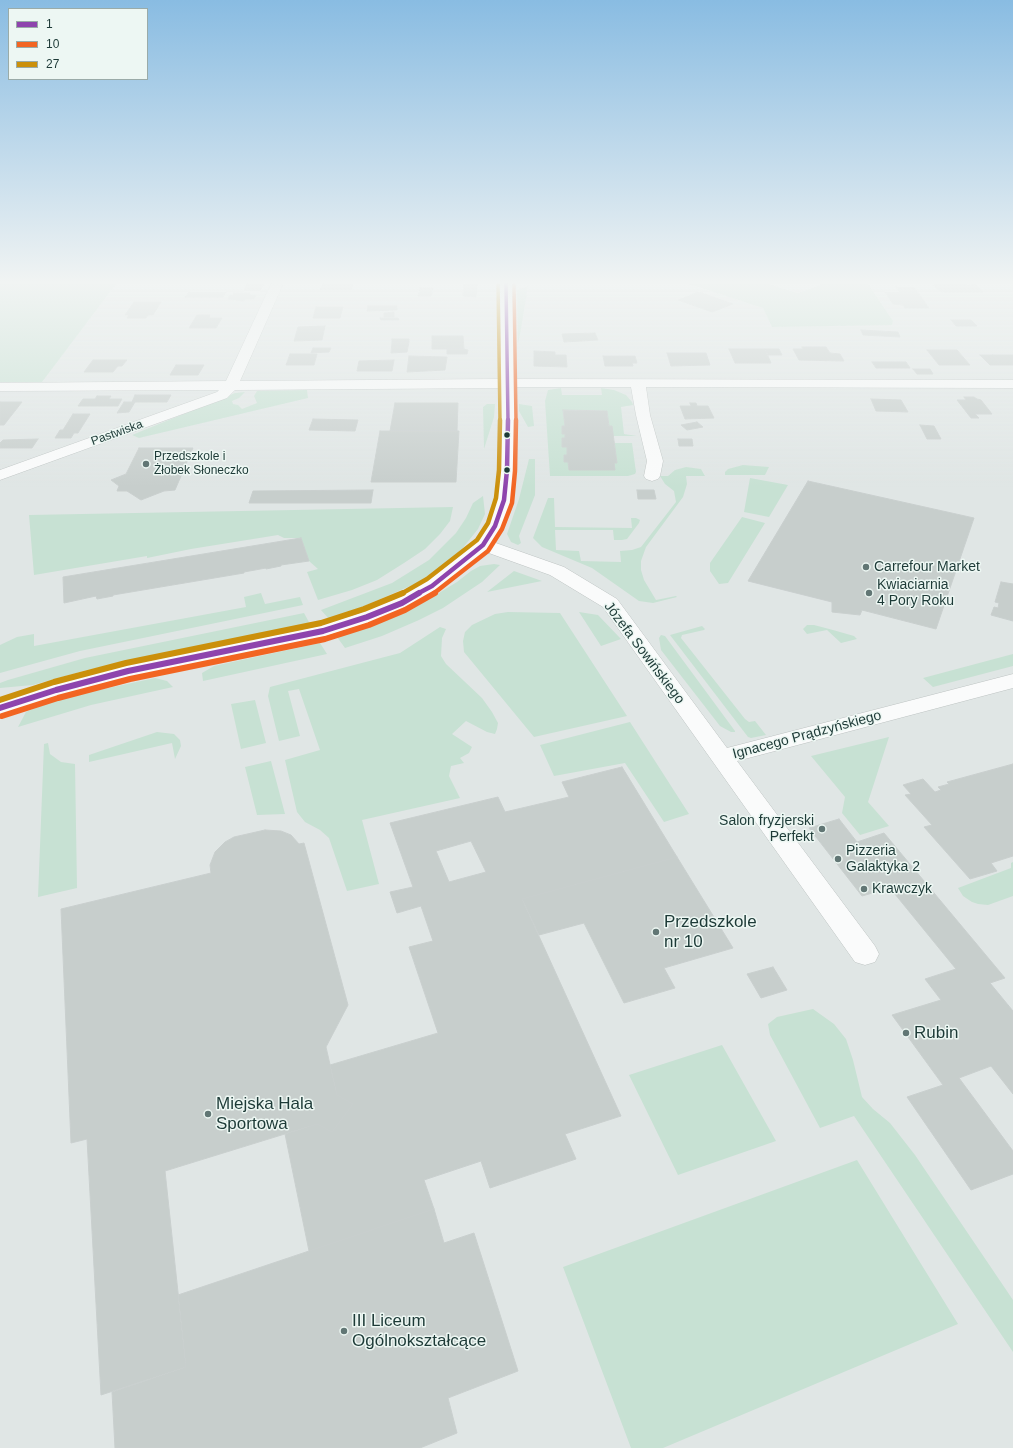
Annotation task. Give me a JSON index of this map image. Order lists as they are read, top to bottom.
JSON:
{
  "streets": {
    "street": ["Pastwiska", "Józefa Sowińskiego", "Ignacego Prądzyńskiego"]
  },
  "crossings": [
    ["Józefa Sowińskiego", "Ignacego Prądzyńskiego"]
  ],
  "places": [
    "Przedszkole i Żłobek Słoneczko",
    "Carrefour Market",
    "Kwiaciarnia 4 Pory Roku",
    "Salon fryzjerski Perfekt",
    "Pizzeria Galaktyka 2",
    "Krawczyk",
    "Przedszkole nr 10",
    "Rubin",
    "Miejska Hala Sportowa",
    "III Liceum Ogólnokształcące"
  ],
  "lines": ["transit line 1", "transit line 10", "transit line 27"],
  "legend": ["1", "10", "27"]
}
